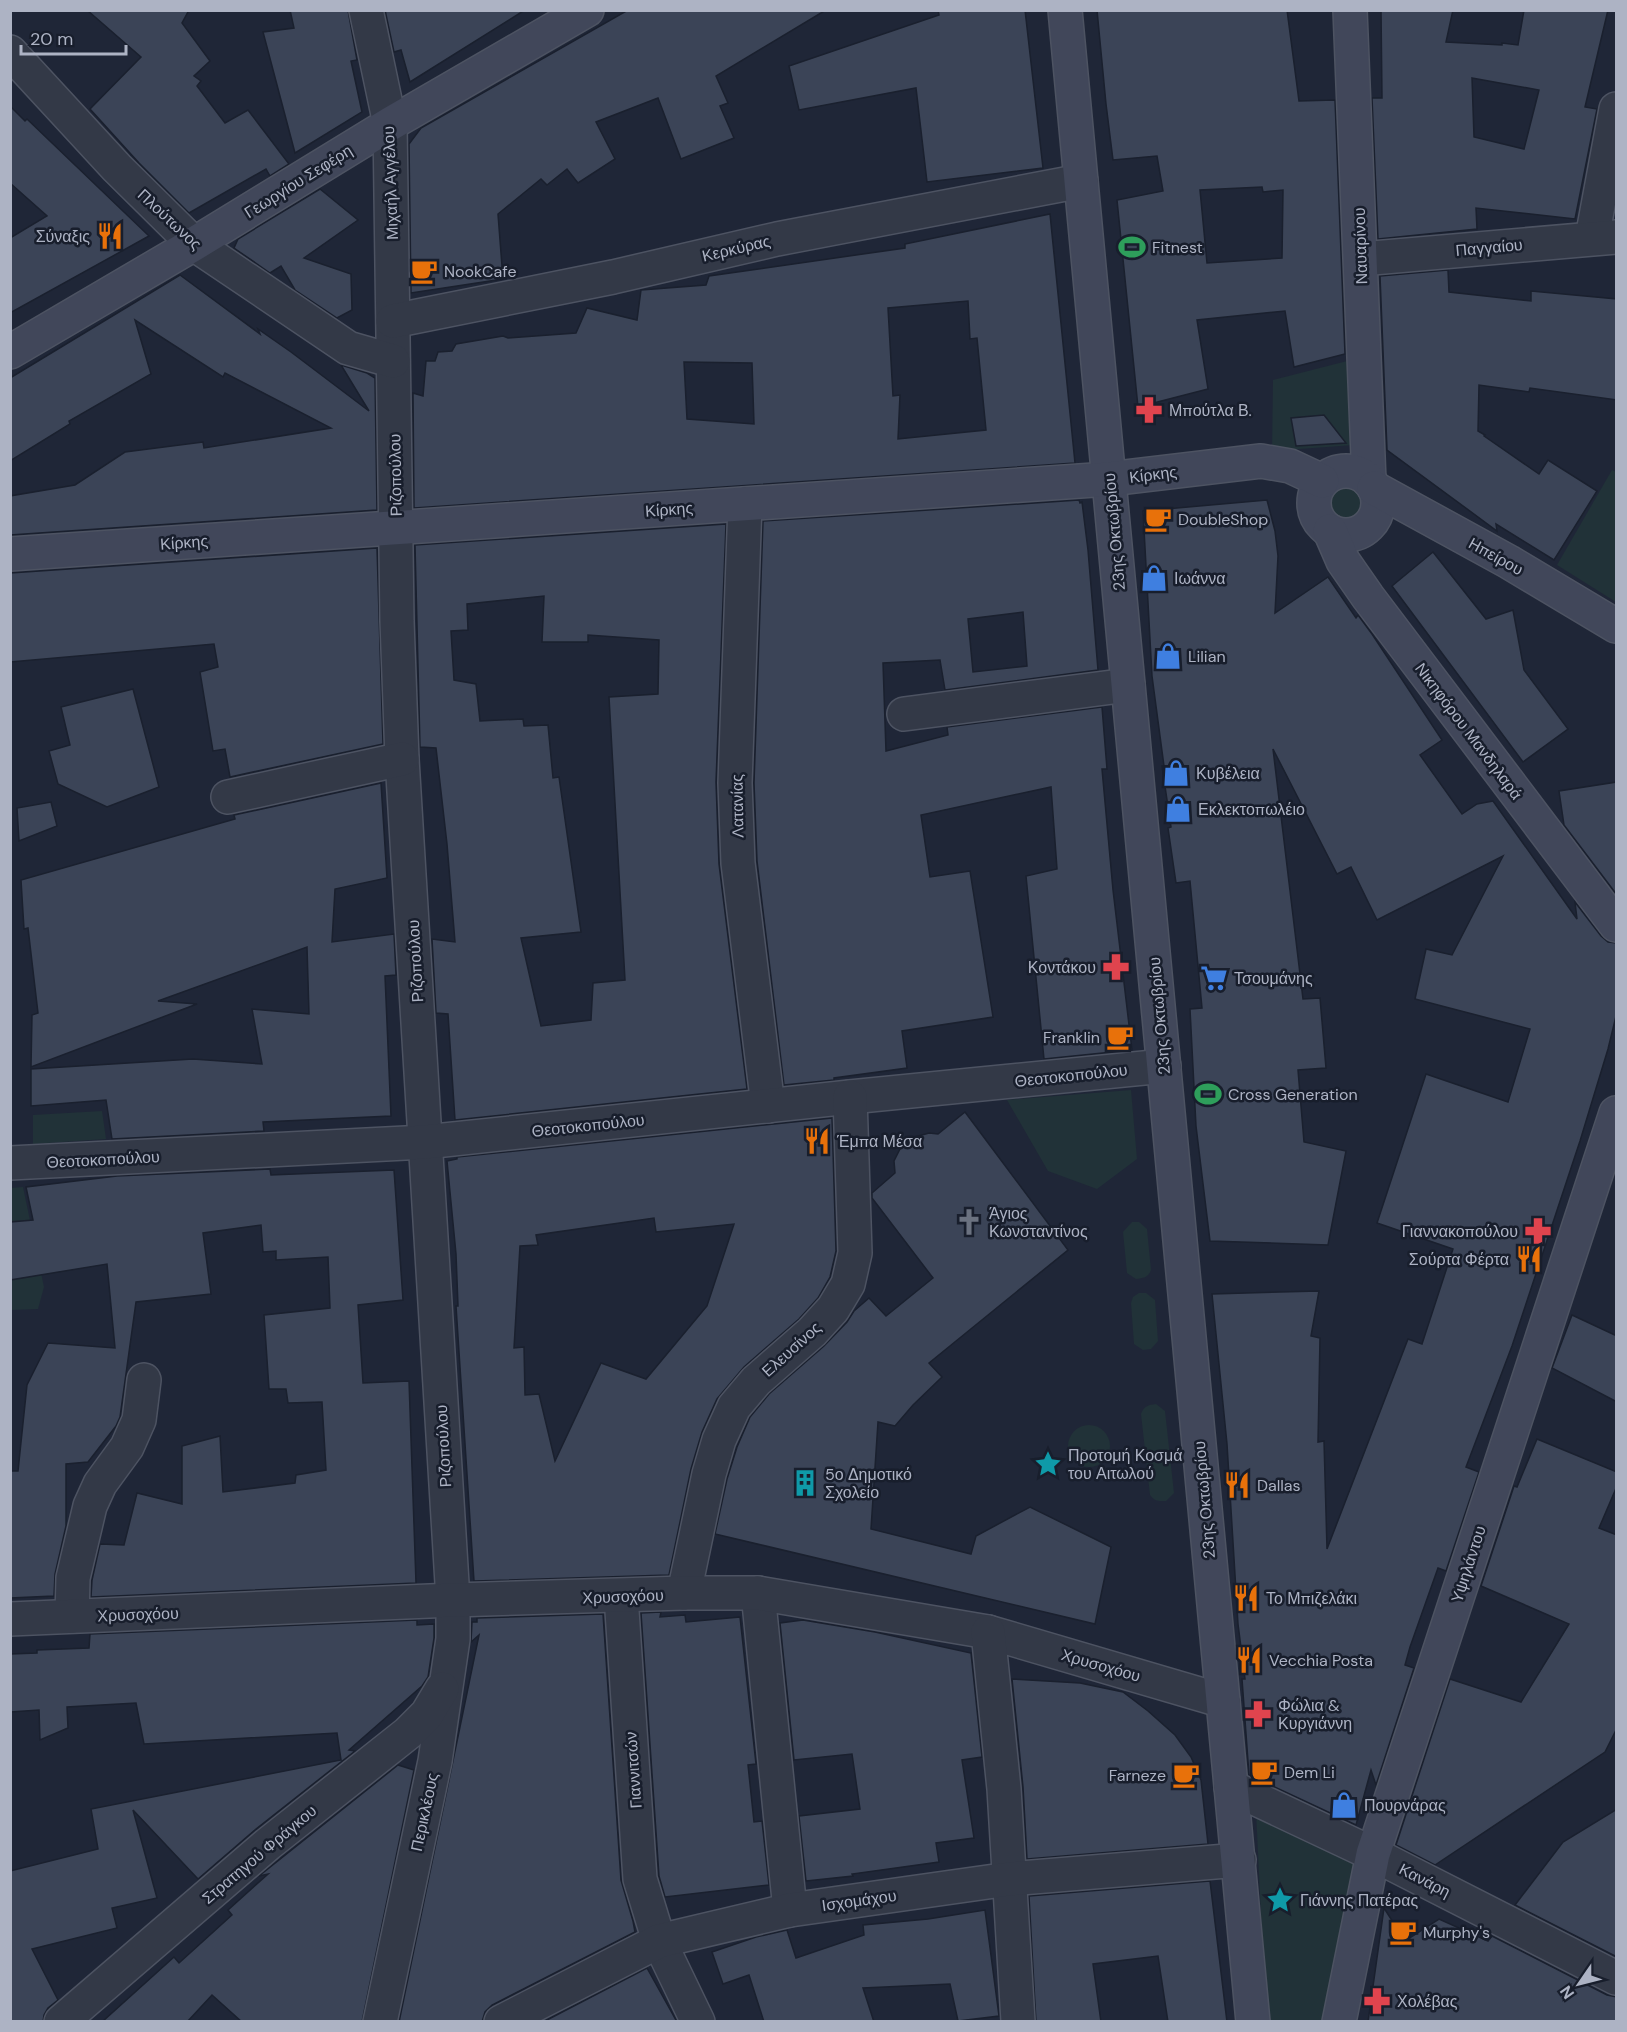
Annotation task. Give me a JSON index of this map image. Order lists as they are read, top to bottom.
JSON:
{
  "streets": {
    "street": [
      "Γεωργίου Σεφέρη",
      "Μιχαήλ Αγγέλου",
      "Πλούτωνος",
      "Ναυαρίνου",
      "Παγγαίου",
      "Κερκύρας",
      "Κίρκης",
      "Ριζοπούλου",
      "23ης Οκτωβρίου",
      "Ηπείρου",
      "Νικηφόρου Μανδηλαρά",
      "Λατανίας",
      "Θεοτοκοπούλου",
      "Ελευσίνος",
      "Υψηλάντου",
      "Χρυσοχόου",
      "Γιαννιτσών",
      "Περικλέους",
      "Στρατηγού Φράγκου",
      "Κανάρη",
      "Ισχομάχου"
    ]
  },
  "crossings": [
    ["Γεωργίου Σεφέρη", "Μιχαήλ Αγγέλου"],
    ["Γεωργίου Σεφέρη", "Πλούτωνος"],
    ["Μιχαήλ Αγγέλου", "Κερκύρας"],
    ["Μιχαήλ Αγγέλου", "Ριζοπούλου"],
    ["Πλούτωνος", "Ριζοπούλου"],
    ["Ναυαρίνου", "Παγγαίου"],
    ["Ναυαρίνου", "Κίρκης"],
    ["Ναυαρίνου", "Ηπείρου"],
    ["Ναυαρίνου", "Νικηφόρου Μανδηλαρά"],
    ["Κερκύρας", "Ριζοπούλου"],
    ["Κερκύρας", "23ης Οκτωβρίου"],
    ["Κίρκης", "Ριζοπούλου"],
    ["Κίρκης", "23ης Οκτωβρίου"],
    ["Κίρκης", "Ηπείρου"],
    ["Κίρκης", "Νικηφόρου Μανδηλαρά"],
    ["Κίρκης", "Λατανίας"],
    ["Ριζοπούλου", "Θεοτοκοπούλου"],
    ["Ριζοπούλου", "Χρυσοχόου"],
    ["Ριζοπούλου", "Περικλέους"],
    ["23ης Οκτωβρίου", "Θεοτοκοπούλου"],
    ["23ης Οκτωβρίου", "Χρυσοχόου"],
    ["23ης Οκτωβρίου", "Κανάρη"],
    ["23ης Οκτωβρίου", "Ισχομάχου"],
    ["Ηπείρου", "Νικηφόρου Μανδηλαρά"],
    ["Λατανίας", "Θεοτοκοπούλου"],
    ["Θεοτοκοπούλου", "Ελευσίνος"],
    ["Ελευσίνος", "Χρυσοχόου"],
    ["Υψηλάντου", "Κανάρη"],
    ["Χρυσοχόου", "Γιαννιτσών"],
    ["Χρυσοχόου", "Περικλέους"],
    ["Γιαννιτσών", "Ισχομάχου"],
    ["Περικλέους", "Στρατηγού Φράγκου"]
  ],
  "places": {
    "restaurant": [
      "Σύναξις",
      "Έμπα Μέσα",
      "Σούρτα Φέρτα",
      "Dallas",
      "Το Μπιζελάκι",
      "Vecchia Posta"
    ],
    "sports": ["Fitnest", "Cross Generation"],
    "cafe": [
      "NookCafe",
      "DoubleShop",
      "Franklin",
      "Dem Li",
      "Farneze",
      "Murphy's"
    ],
    "pharmacy": [
      "Μπούτλα Β.",
      "Κοντάκου",
      "Γιαννακοπούλου",
      "Φώλια & Κυργιάννη",
      "Χολέβας"
    ],
    "shop": [
      "Ιωάννα",
      "Lilian",
      "Κυβέλεια",
      "Εκλεκτοπωλέιο",
      "Πουρνάρας"
    ],
    "supermarket": ["Τσουμάνης"],
    "church": ["Άγιος Κωνσταντίνος"],
    "place": ["Προτομή Κοσμά του Αιτωλού", "Γιάννης Πατέρας"],
    "building": ["5ο Δημοτικό Σχολείο"]
  },
  "scale_bar": "20 m",
  "north": "bottom left"
}
